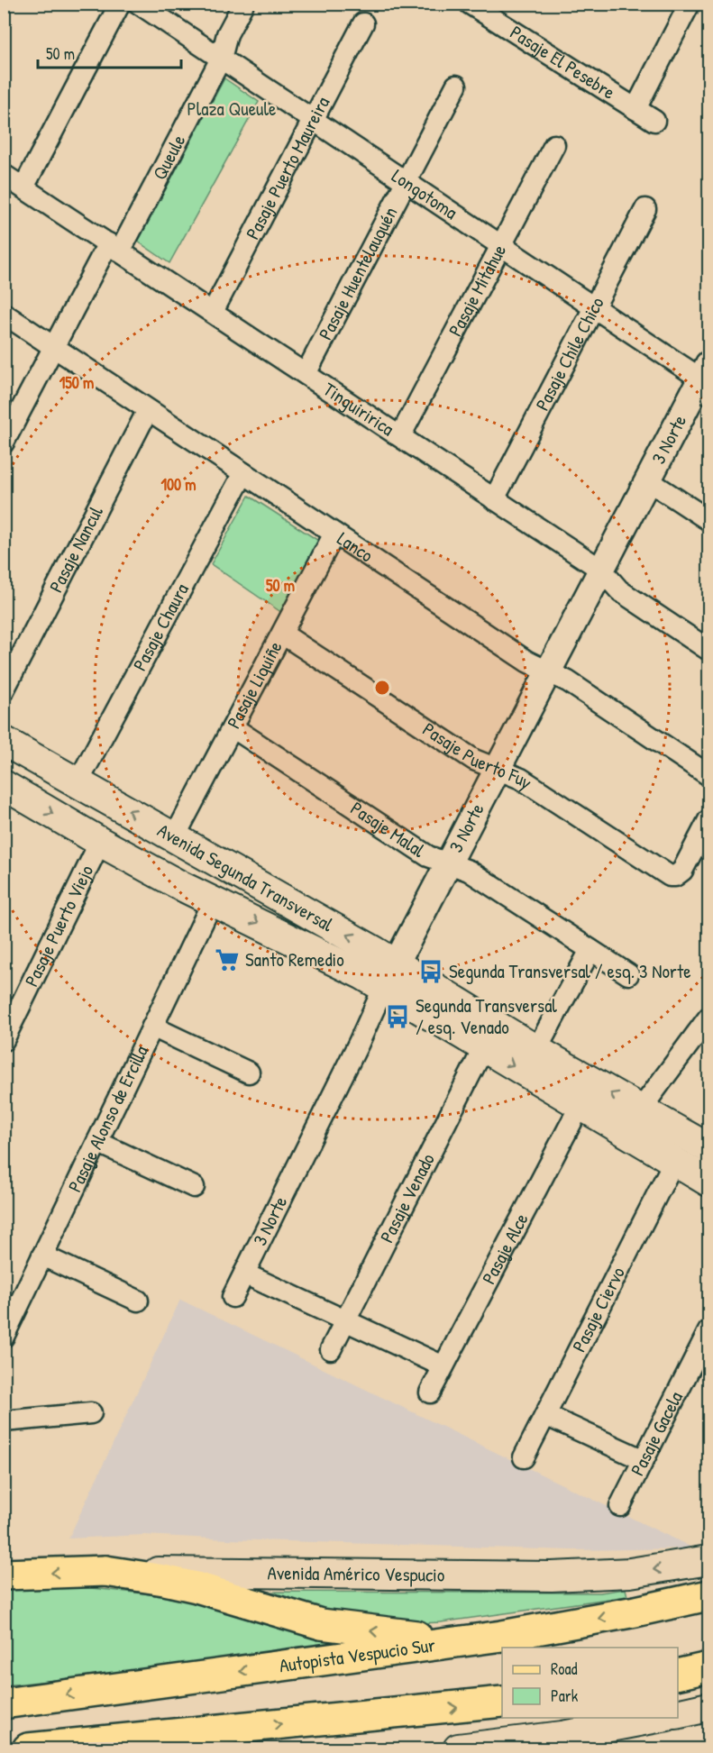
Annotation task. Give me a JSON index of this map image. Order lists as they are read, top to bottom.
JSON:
{
  "streets": {
    "main road": ["Avenida Segunda Transversal", "Avenida Américo Vespucio", "Autopista Vespucio Sur"],
    "street": [
      "Pasaje El Pesebre",
      "Queule",
      "Pasaje Puerto Maureira",
      "Longotoma",
      "Pasaje Huentelauquén",
      "Pasaje Mitahue",
      "Pasaje Chile Chico",
      "Tinguiririca",
      "3 Norte",
      "Lanco",
      "Pasaje Ñancul",
      "Pasaje Chaura",
      "Pasaje Liquiñe",
      "Pasaje Puerto Fuy",
      "Pasaje Malal",
      "Pasaje Puerto Viejo",
      "Pasaje Alonso de Ercilla",
      "Pasaje Venado",
      "Pasaje Alce",
      "Pasaje Ciervo",
      "Pasaje Gacela"
    ]
  },
  "crossings": [
    ["Queule", "Longotoma"],
    ["Queule", "Tinguiririca"],
    ["Queule", "Lanco"],
    ["Pasaje Puerto Maureira", "Longotoma"],
    ["Pasaje Puerto Maureira", "Tinguiririca"],
    ["Longotoma", "Pasaje Huentelauquén"],
    ["Longotoma", "Pasaje Mitahue"],
    ["Longotoma", "Pasaje Chile Chico"],
    ["Longotoma", "3 Norte"],
    ["Pasaje Huentelauquén", "Tinguiririca"],
    ["Pasaje Mitahue", "Tinguiririca"],
    ["Pasaje Chile Chico", "Tinguiririca"],
    ["Tinguiririca", "3 Norte"],
    ["3 Norte", "Lanco"],
    ["3 Norte", "Pasaje Puerto Fuy"],
    ["3 Norte", "Pasaje Malal"],
    ["3 Norte", "Avenida Segunda Transversal"],
    ["Lanco", "Pasaje Ñancul"],
    ["Lanco", "Pasaje Chaura"],
    ["Lanco", "Pasaje Liquiñe"],
    ["Pasaje Chaura", "Avenida Segunda Transversal"],
    ["Pasaje Liquiñe", "Pasaje Puerto Fuy"],
    ["Pasaje Liquiñe", "Pasaje Malal"],
    ["Pasaje Liquiñe", "Avenida Segunda Transversal"],
    ["Avenida Segunda Transversal", "Pasaje Puerto Viejo"],
    ["Avenida Segunda Transversal", "Pasaje Alonso de Ercilla"],
    ["Avenida Segunda Transversal", "Pasaje Venado"],
    ["Avenida Segunda Transversal", "Pasaje Alce"],
    ["Avenida Segunda Transversal", "Pasaje Ciervo"]
  ],
  "parks": ["Plaza Queule"],
  "places": {
    "supermarket": ["Santo Remedio"],
    "bus stop": ["Segunda Transversal / esq. 3 Norte", "Segunda Transversal / esq. Venado"]
  },
  "legend": ["Road", "Park"],
  "scale_bar": "50 m",
  "rings": ["150 m", "100 m", "50 m"]
}
